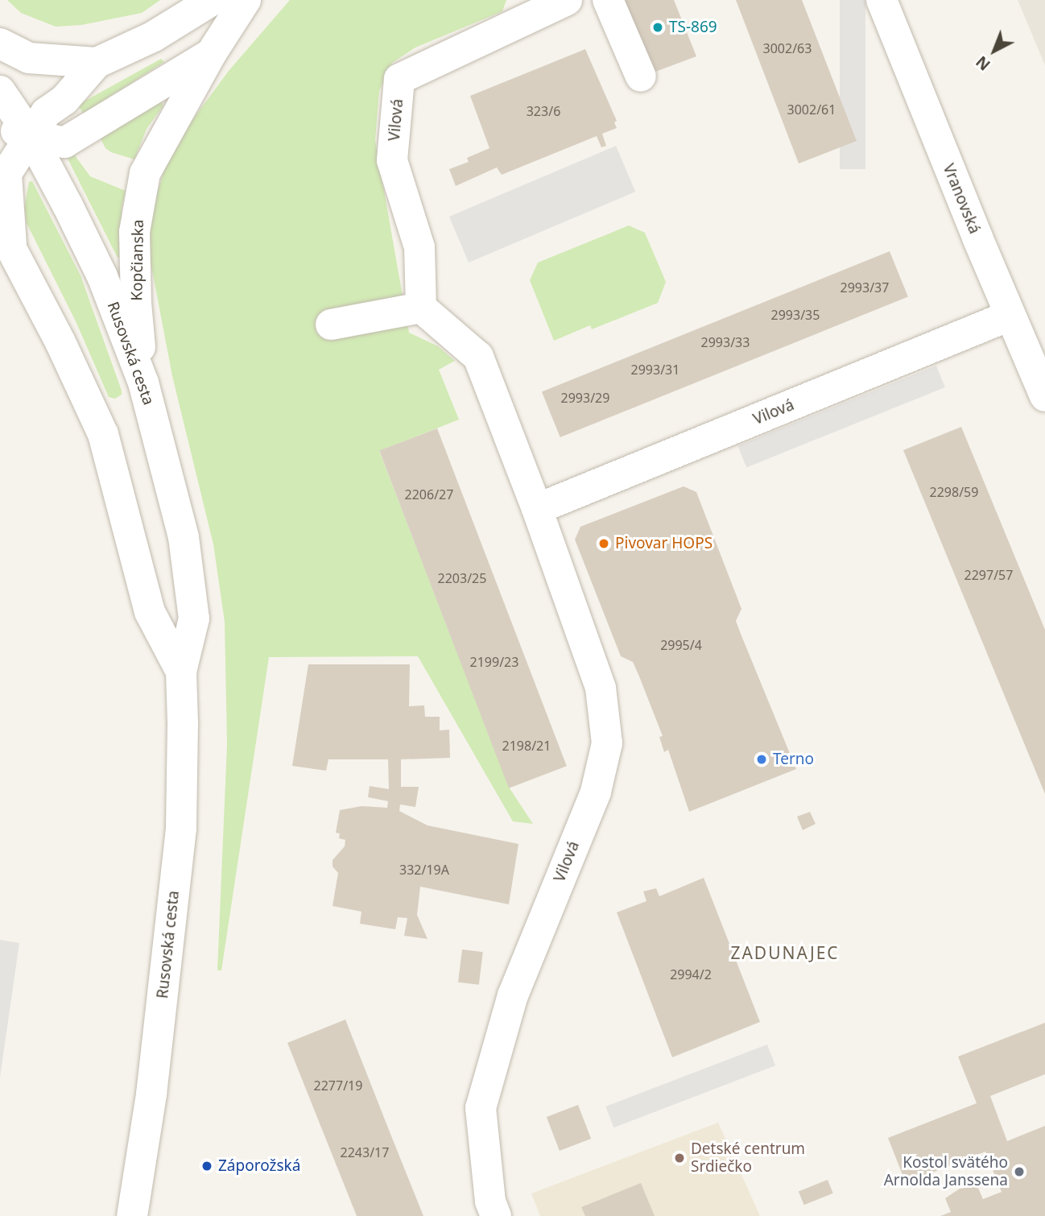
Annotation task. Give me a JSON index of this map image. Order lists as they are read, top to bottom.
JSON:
{
  "streets": {
    "street": [
      "Vilová",
      "Vranovská",
      "Kopčianska",
      "Rusovská cesta"
    ]
  },
  "crossings": [
    ["Vilová", "Vranovská"],
    ["Kopčianska", "Rusovská cesta"]
  ],
  "districts": ["ZADUNAJEC"],
  "places": [
    "TS-869",
    "Pivovar HOPS",
    "Terno",
    "Detské centrum Srdiečko",
    "Záporožská",
    "Kostol svätého Arnolda Janssena"
  ],
  "house_numbers": [
    "3002/63",
    "3002/61",
    "323/6",
    "2993/37",
    "2993/35",
    "2993/33",
    "2993/31",
    "2993/29",
    "2298/59",
    "2206/27",
    "2297/57",
    "2203/25",
    "2995/4",
    "2199/23",
    "2198/21",
    "332/19A",
    "2994/2",
    "2277/19",
    "2243/17"
  ],
  "north": "bottom left"
}
